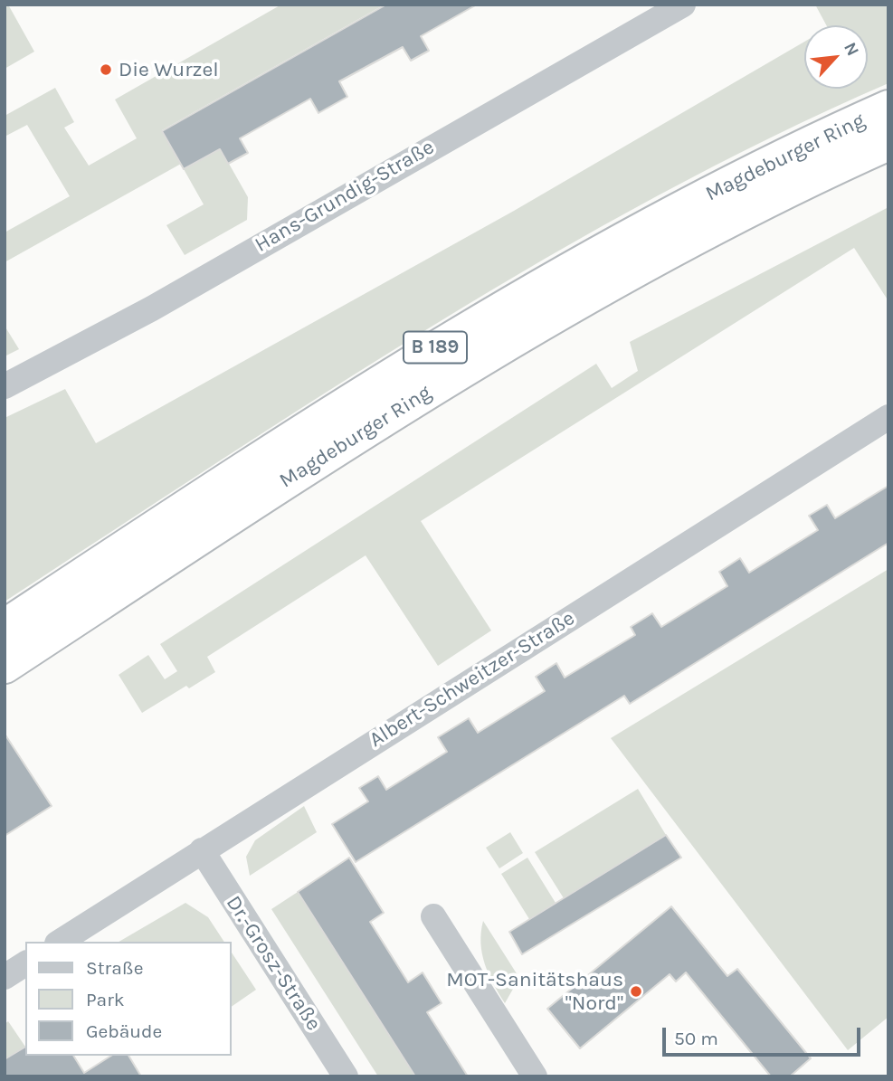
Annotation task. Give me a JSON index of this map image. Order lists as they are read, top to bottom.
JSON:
{
  "streets": {
    "highway": ["Magdeburger Ring", "B 189"],
    "street": ["Hans-Grundig-Straße", "Albert-Schweitzer-Straße", "Dr.-Grosz-Straße"]
  },
  "crossings": [
    ["Albert-Schweitzer-Straße", "Dr.-Grosz-Straße"]
  ],
  "places": ["Die Wurzel", "MOT-Sanitätshaus \"Nord\""],
  "legend": ["Straße", "Park", "Gebäude"],
  "scale_bar": "50 m",
  "north": "top right"
}
